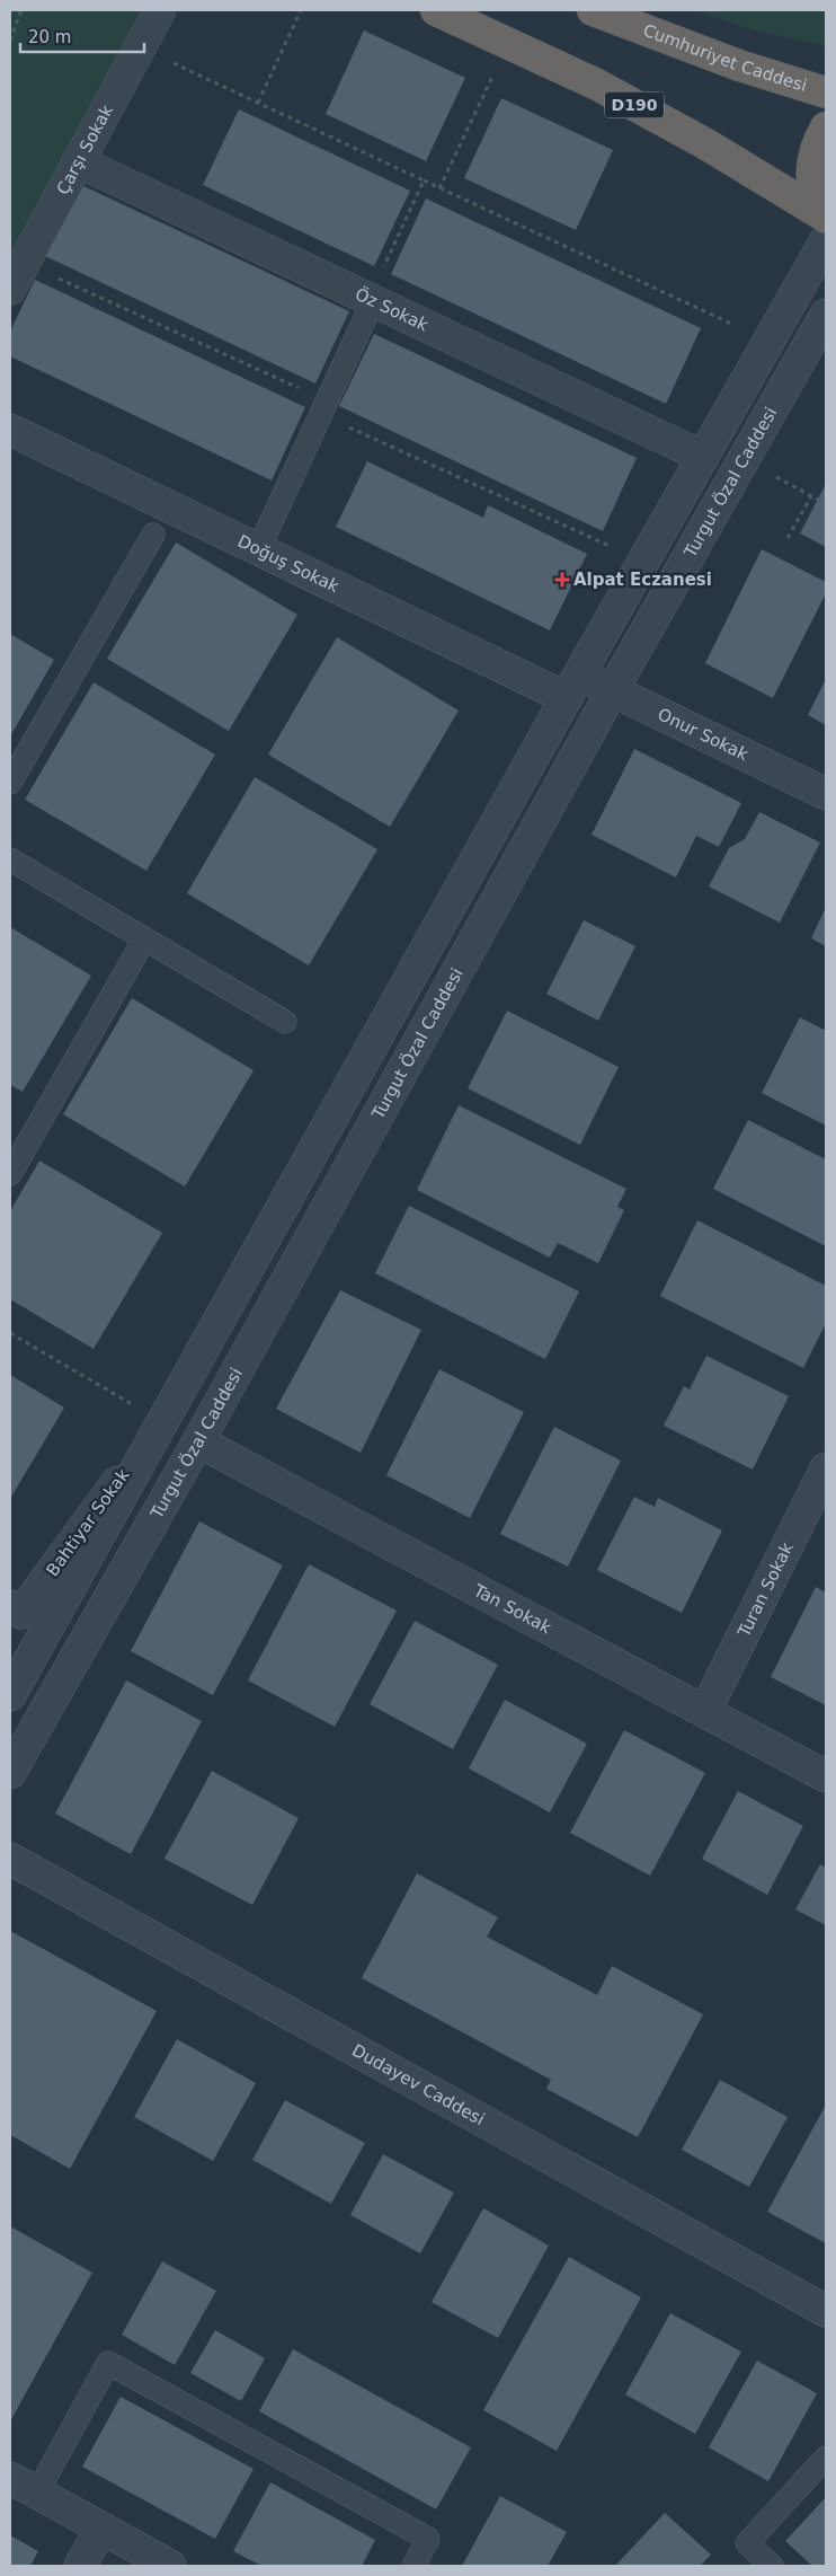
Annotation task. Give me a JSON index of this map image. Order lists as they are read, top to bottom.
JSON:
{
  "streets": {
    "highway": ["Cumhuriyet Caddesi", "D190"],
    "street": [
      "Çarşı Sokak",
      "Öz Sokak",
      "Turgut Özal Caddesi",
      "Doğuş Sokak",
      "Onur Sokak",
      "Bahtiyar Sokak",
      "Turan Sokak",
      "Tan Sokak",
      "Dudayev Caddesi"
    ]
  },
  "crossings": [
    ["Çarşı Sokak", "Öz Sokak"],
    ["Turgut Özal Caddesi", "Onur Sokak"],
    ["Turgut Özal Caddesi", "Tan Sokak"],
    ["Doğuş Sokak", "Onur Sokak"],
    ["Turan Sokak", "Tan Sokak"]
  ],
  "places": {
    "health": ["Alpat Eczanesi"]
  },
  "scale_bar": "20 m"
}
